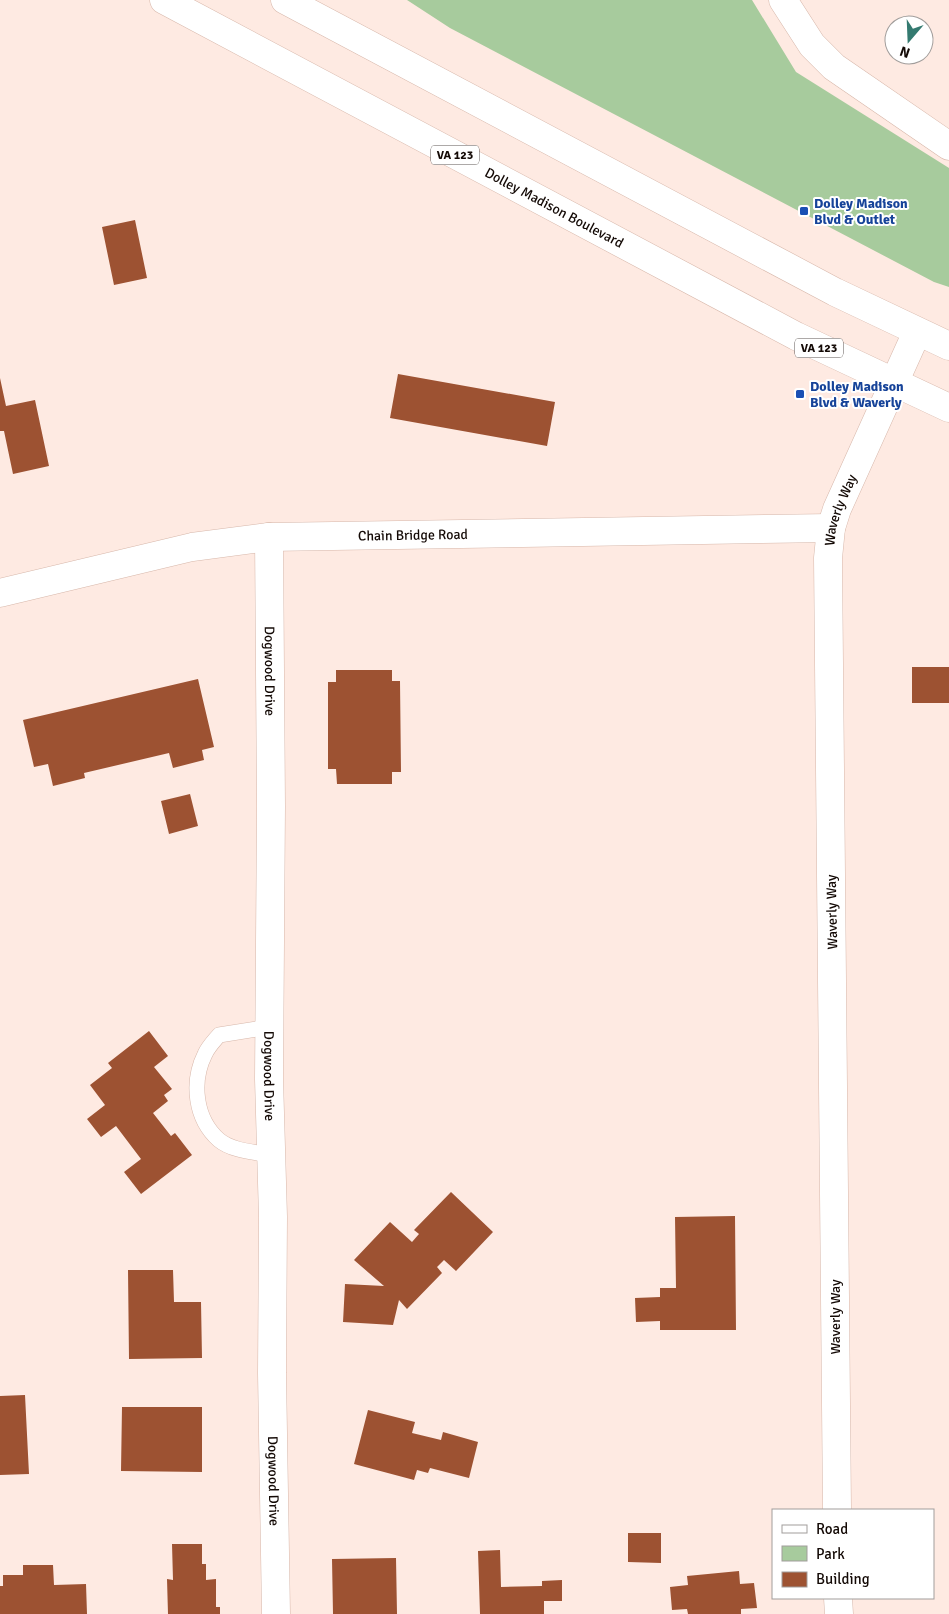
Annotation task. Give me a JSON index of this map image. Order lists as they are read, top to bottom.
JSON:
{
  "streets": {
    "street": [
      "VA 123",
      "Dolley Madison Boulevard",
      "Waverly Way",
      "Chain Bridge Road",
      "Dogwood Drive"
    ]
  },
  "crossings": [
    ["Dolley Madison Boulevard", "Waverly Way"],
    ["Waverly Way", "Chain Bridge Road"],
    ["Chain Bridge Road", "Dogwood Drive"]
  ],
  "places": {
    "transit": ["Dolley Madison Blvd & Outlet", "Dolley Madison Blvd & Waverly"]
  },
  "legend": ["Road", "Park", "Building"],
  "north": "bottom"
}
